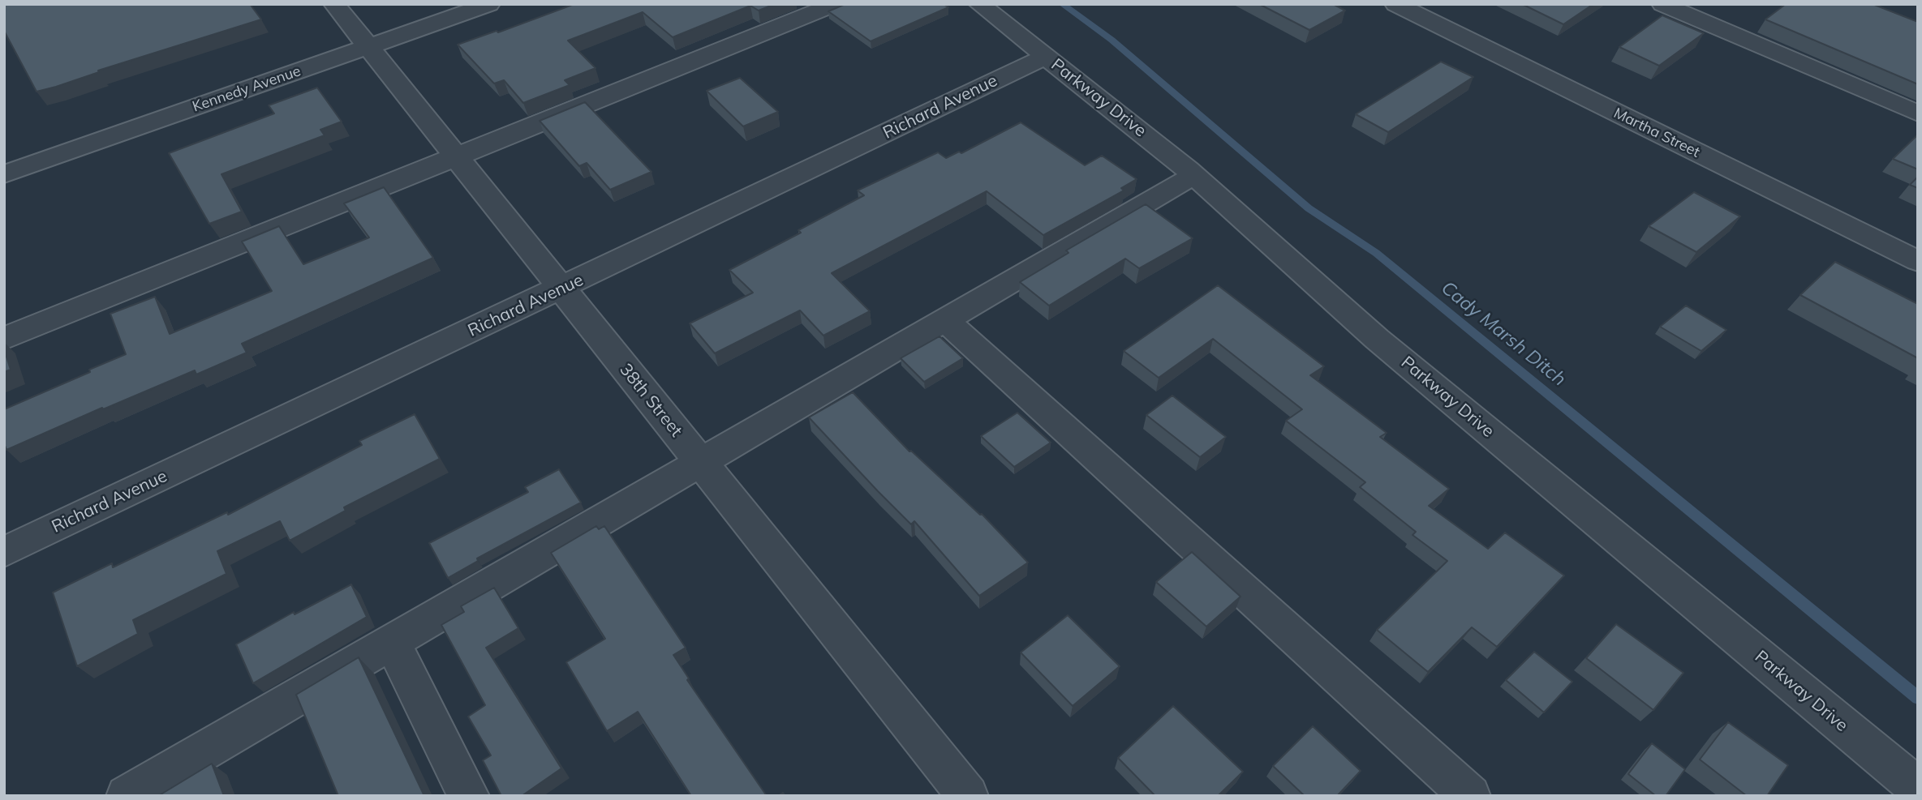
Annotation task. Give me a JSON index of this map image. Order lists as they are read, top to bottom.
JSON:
{
  "streets": {
    "street": [
      "Kennedy Avenue",
      "Parkway Drive",
      "Richard Avenue",
      "Martha Street",
      "38th Street"
    ]
  },
  "crossings": [
    ["Kennedy Avenue", "38th Street"],
    ["Parkway Drive", "Richard Avenue"],
    ["Richard Avenue", "38th Street"]
  ],
  "water": ["Cady Marsh Ditch"]
}
